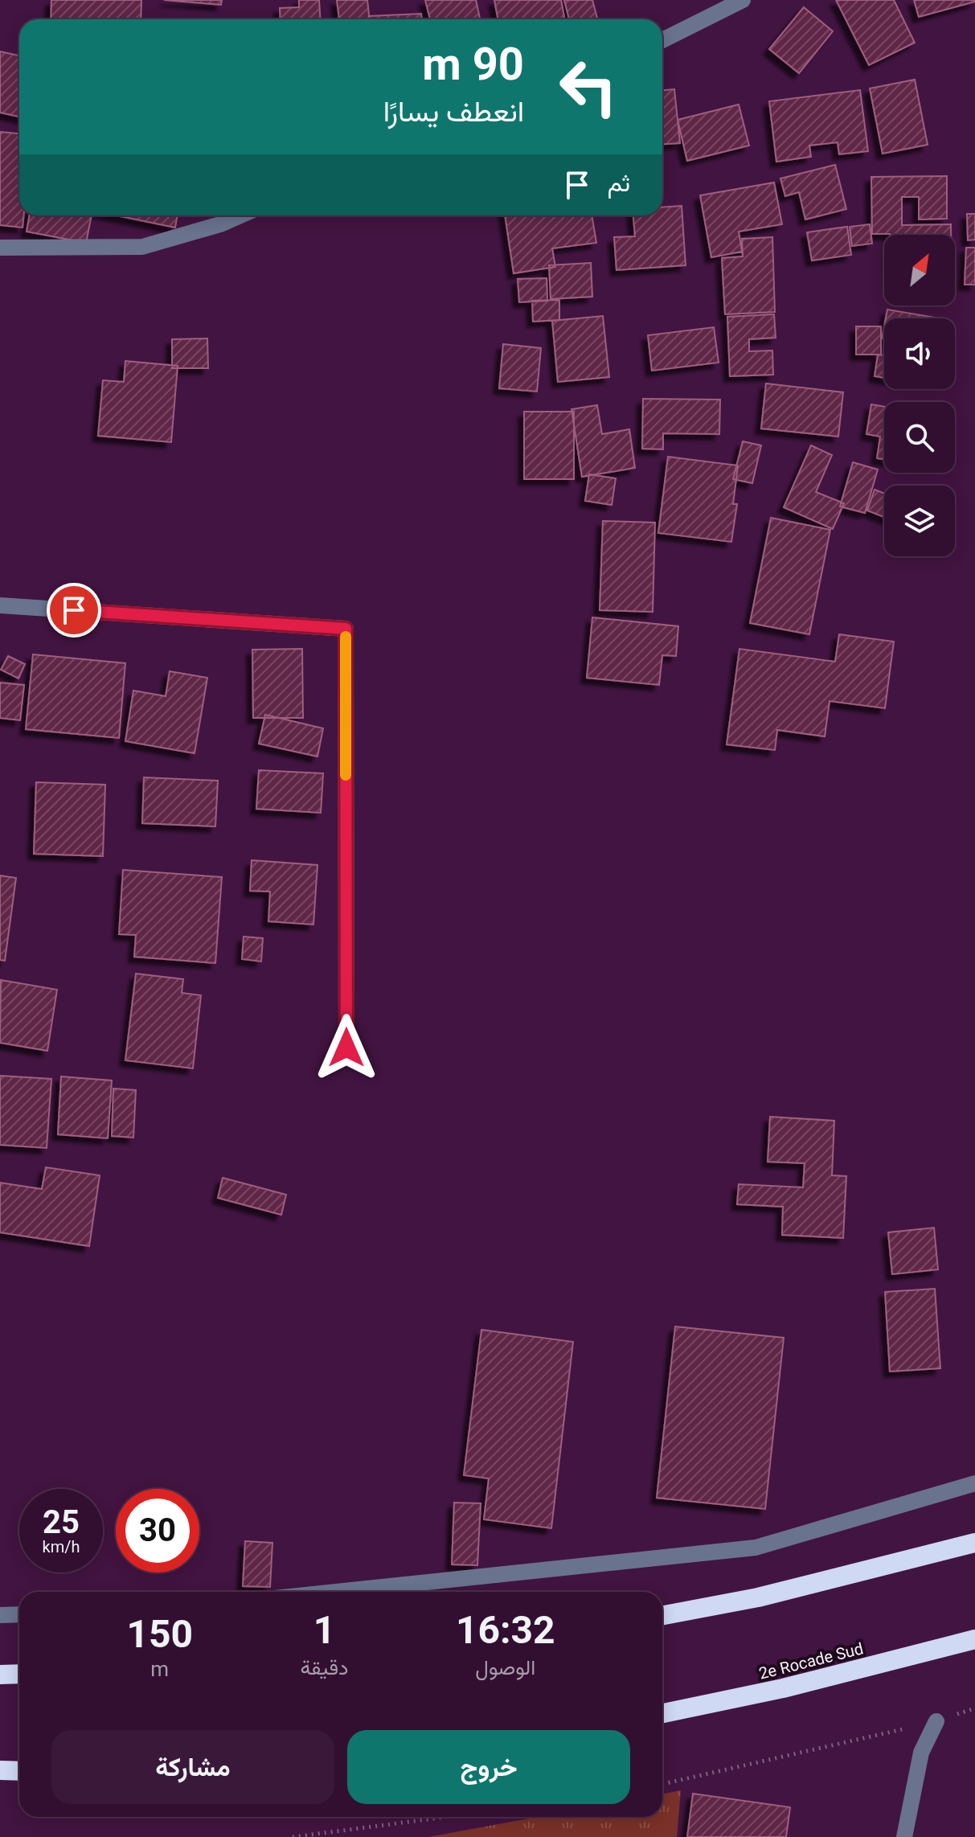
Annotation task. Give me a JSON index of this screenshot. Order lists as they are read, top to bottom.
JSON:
{
  "streets": {
    "highway": ["2e Rocade Sud"]
  },
  "north": "top right",
  "page": {
    "turn": ["90 m", "انعطف يسارًا"],
    "then": "ثم",
    "speed": "25 km/h",
    "limit": "30",
    "eta": [
      "16:32",
      "الوصول",
      "1",
      "دقيقة",
      "150",
      "m"
    ],
    "buttons": ["خروج", "مشاركة"]
  }
}
